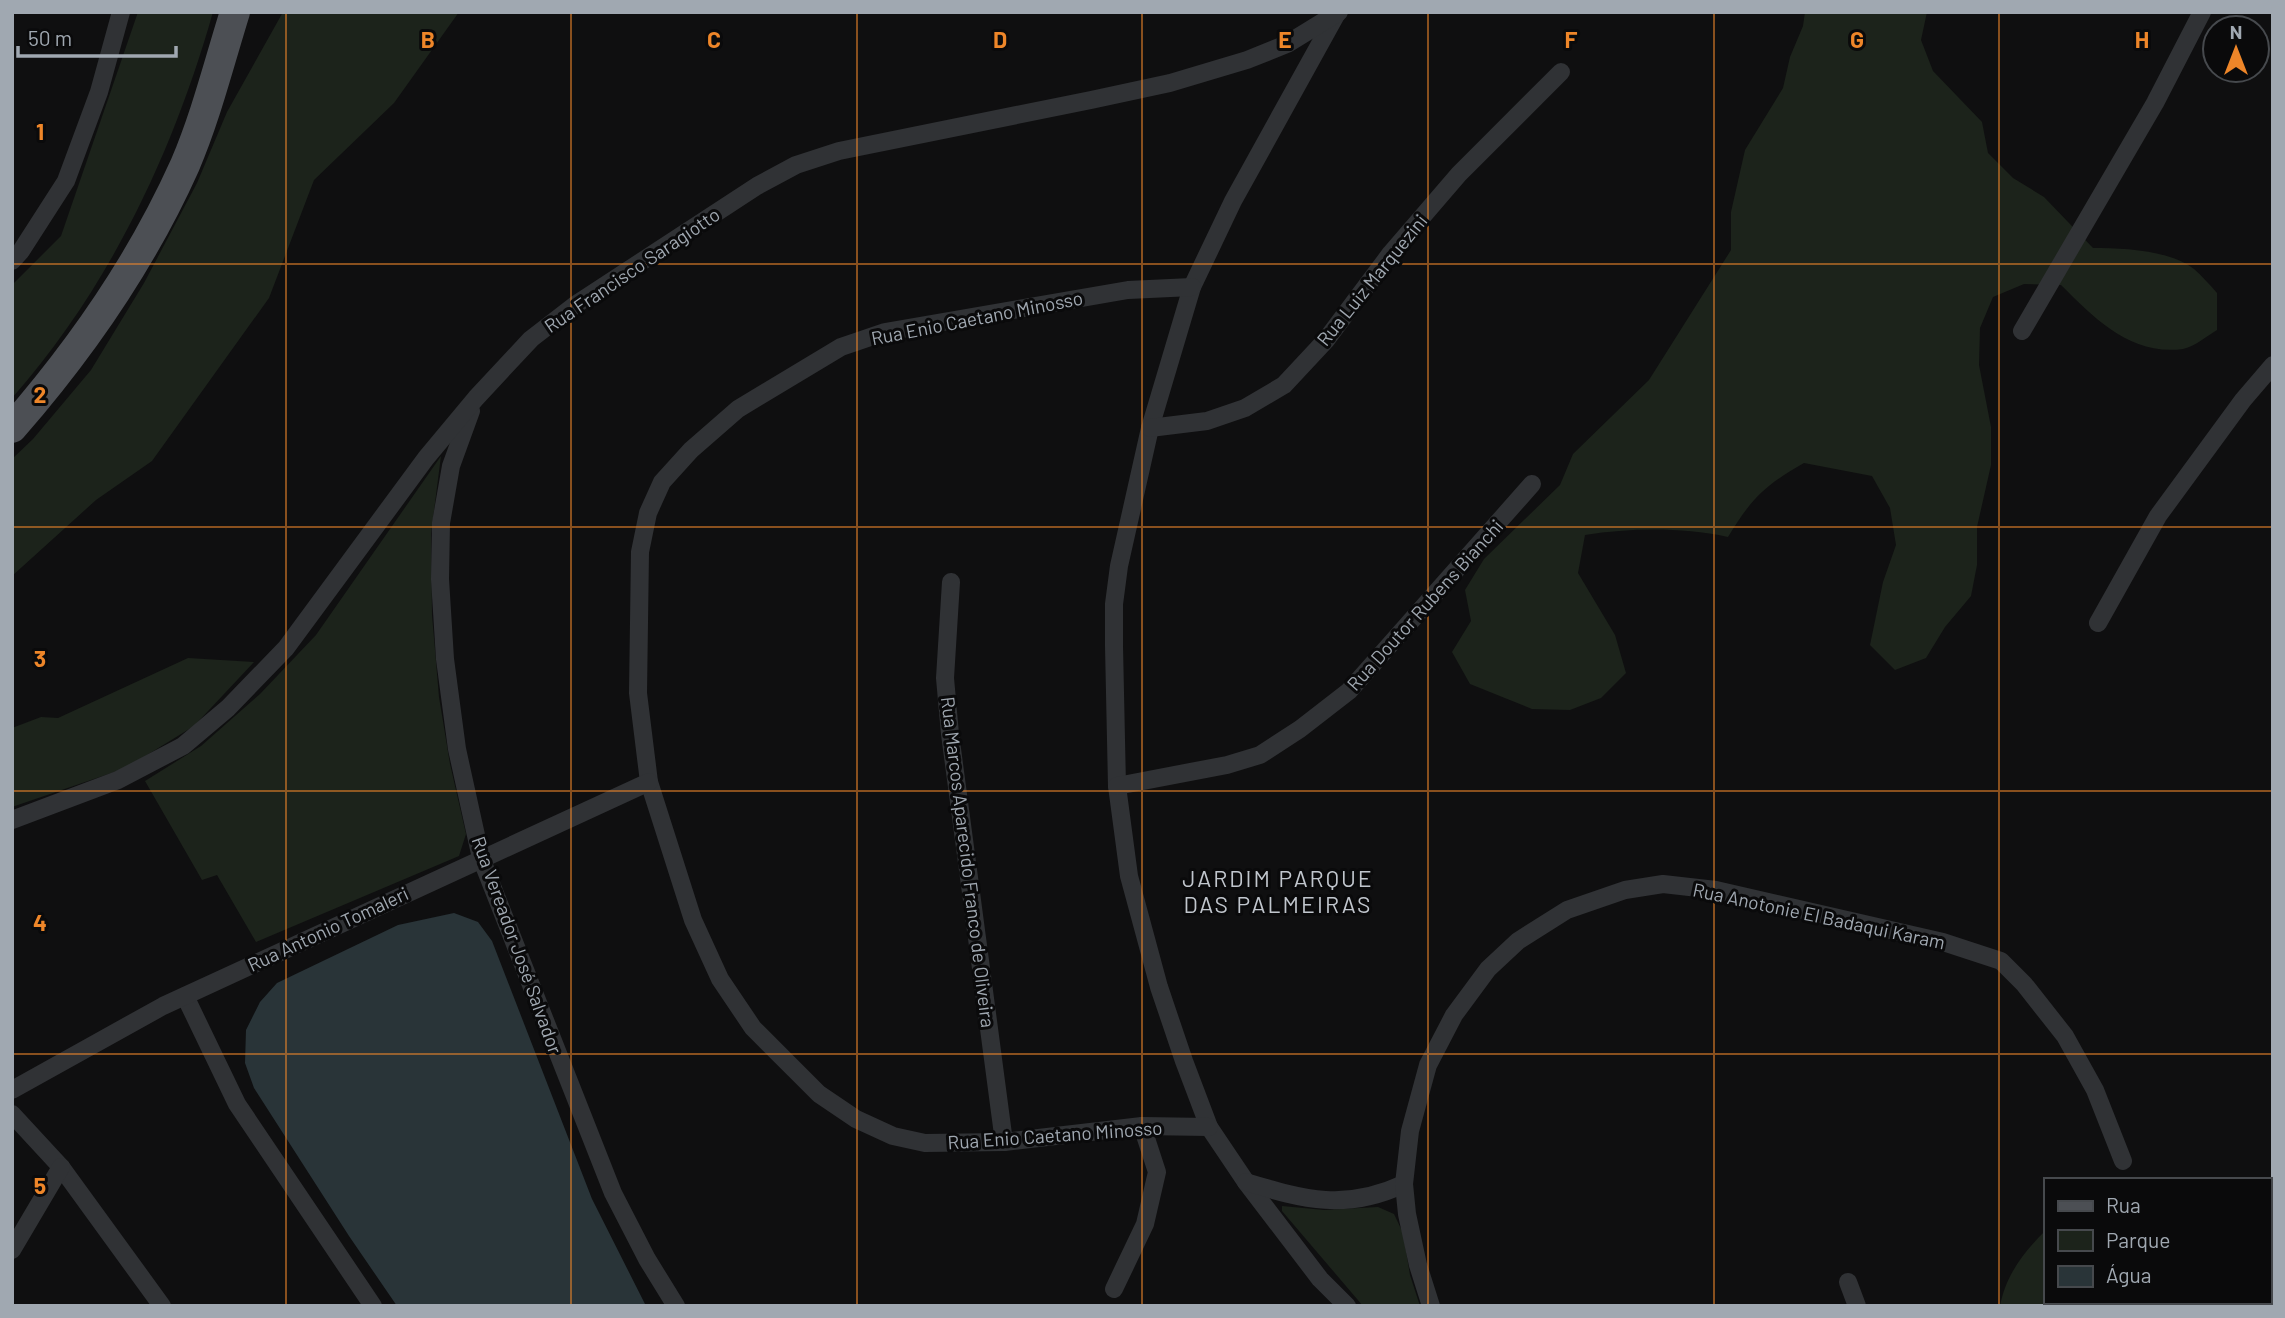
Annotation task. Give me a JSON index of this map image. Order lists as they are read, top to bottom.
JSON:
{
  "streets": {
    "street": [
      "Rua Francisco Saragiotto",
      "Rua Luiz Marquezini",
      "Rua Enio Caetano Minosso",
      "Rua Doutor Rubens Bianchi",
      "Rua Marcos Aparecido Franco de Oliveira",
      "Rua Anotonie El Badaqui Karam",
      "Rua Antonio Tomaleri",
      "Rua Vereador José Salvador"
    ]
  },
  "crossings": [
    ["Rua Francisco Saragiotto", "Rua Vereador José Salvador"],
    ["Rua Enio Caetano Minosso", "Rua Marcos Aparecido Franco de Oliveira"],
    ["Rua Enio Caetano Minosso", "Rua Antonio Tomaleri"],
    ["Rua Antonio Tomaleri", "Rua Vereador José Salvador"]
  ],
  "districts": ["JARDIM PARQUE DAS PALMEIRAS"],
  "legend": ["Rua", "Parque", "Água"],
  "scale_bar": "50 m",
  "north": "top",
  "grid": {
    "columns": [
      "B",
      "C",
      "D",
      "E",
      "F",
      "G",
      "H"
    ],
    "rows": [
      "1",
      "2",
      "3",
      "4",
      "5"
    ]
  }
}
